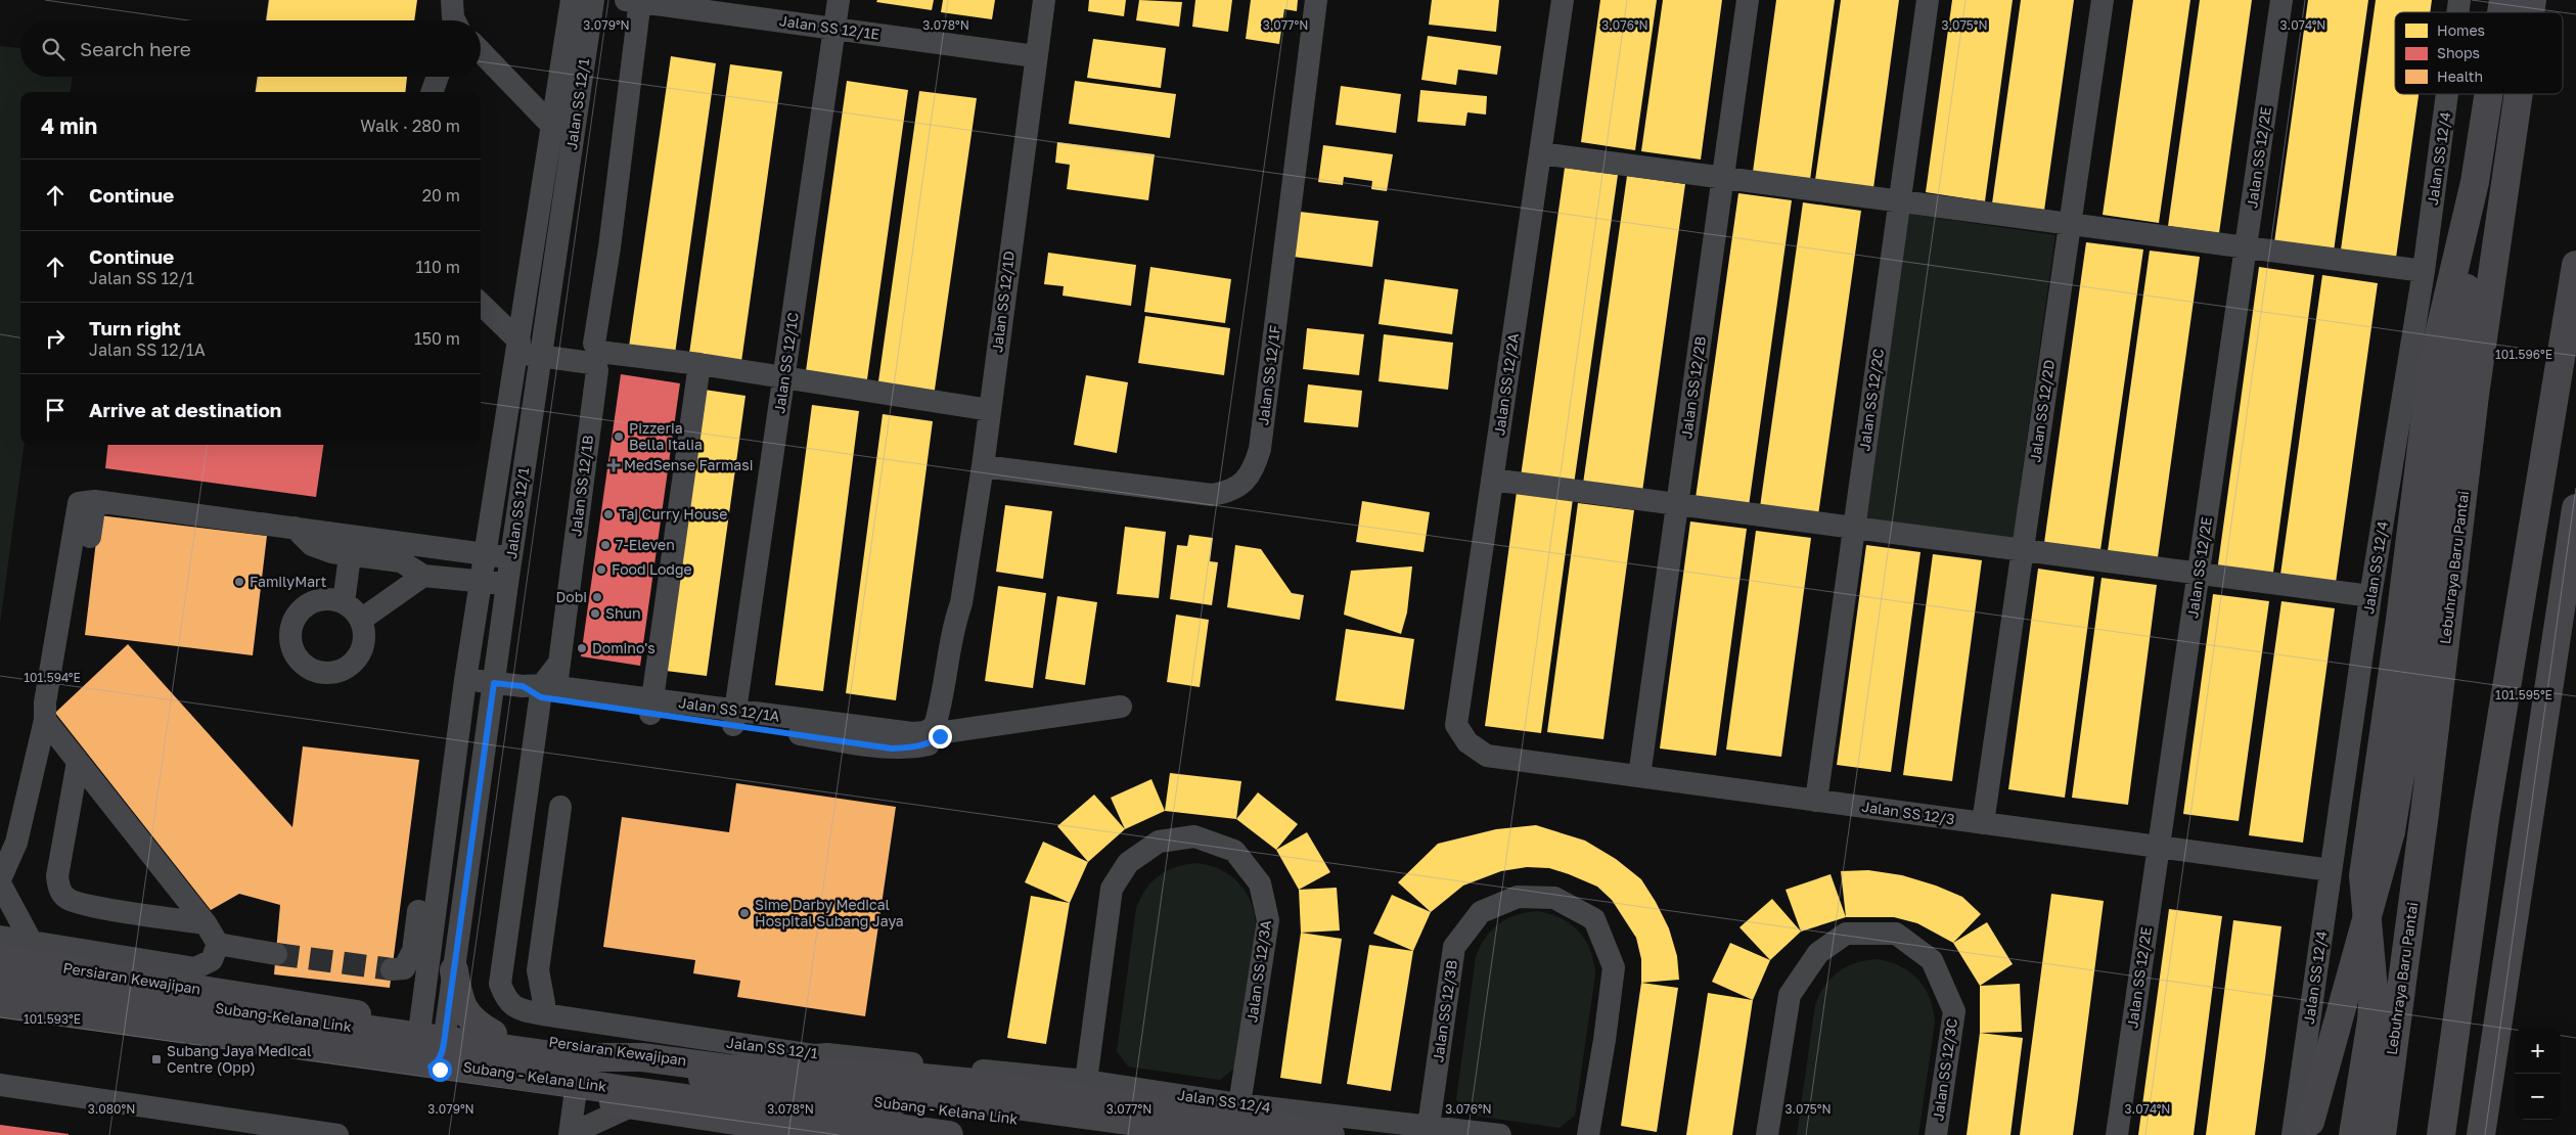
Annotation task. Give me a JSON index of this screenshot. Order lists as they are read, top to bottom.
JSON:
{
  "streets": {
    "main road": [
      "Lebuhraya Baru Pantai",
      "Persiaran Kewajipan",
      "Subang-Kelana Link",
      "Subang - Kelana Link"
    ],
    "street": [
      "Jalan SS 12/1E",
      "Jalan SS 12/1",
      "Jalan SS 12/2E",
      "Jalan SS 12/4",
      "Jalan SS 12/1D",
      "Jalan SS 12/1C",
      "Jalan SS 12/1F",
      "Jalan SS 12/2A",
      "Jalan SS 12/2B",
      "Jalan SS 12/2C",
      "Jalan SS 12/2D",
      "Jalan SS 12/1B",
      "Jalan SS 12/1A",
      "Jalan SS 12/3",
      "Jalan SS 12/3A",
      "Jalan SS 12/3B",
      "Jalan SS 12/3C"
    ]
  },
  "crossings": [
    ["Jalan SS 12/1E", "Jalan SS 12/1D"],
    ["Jalan SS 12/1E", "Jalan SS 12/1C"],
    ["Jalan SS 12/1", "Jalan SS 12/4"],
    ["Jalan SS 12/1", "Jalan SS 12/1B"],
    ["Jalan SS 12/1", "Jalan SS 12/1A"],
    ["Jalan SS 12/1", "Persiaran Kewajipan"],
    ["Jalan SS 12/2E", "Jalan SS 12/3"],
    ["Jalan SS 12/4", "Jalan SS 12/3"],
    ["Jalan SS 12/4", "Jalan SS 12/3A"],
    ["Jalan SS 12/4", "Jalan SS 12/3B"],
    ["Jalan SS 12/1D", "Jalan SS 12/1F"],
    ["Jalan SS 12/1D", "Jalan SS 12/1A"],
    ["Jalan SS 12/1C", "Jalan SS 12/1A"],
    ["Jalan SS 12/2A", "Jalan SS 12/3"],
    ["Jalan SS 12/2B", "Jalan SS 12/3"],
    ["Jalan SS 12/2C", "Jalan SS 12/3"],
    ["Jalan SS 12/2D", "Jalan SS 12/3"],
    ["Jalan SS 12/1B", "Jalan SS 12/1A"],
    ["Persiaran Kewajipan", "Subang - Kelana Link"],
    ["Subang-Kelana Link", "Subang - Kelana Link"]
  ],
  "places": {
    "other": [
      "Pizzeria Bella Italia",
      "Taj Curry House",
      "7-Eleven",
      "Food Lodge",
      "FamilyMart",
      "Dobi",
      "Shun",
      "Domino's",
      "Sime Darby Medical Hospital Subang Jaya"
    ],
    "health": ["MedSense Farmasi"],
    "transit": ["Subang Jaya Medical Centre (Opp)"]
  },
  "legend": ["Homes", "Shops", "Health"],
  "page": {
    "search": "Search here",
    "heading": ["4 min", "Walk · 280 m"],
    "list": [
      ["Continue", "20 m"],
      ["Continue", "Jalan SS 12/1", "110 m"],
      ["Turn right", "Jalan SS 12/1A", "150 m"],
      "Arrive at destination"
    ],
    "map_buttons": ["+", "−"]
  },
  "coordinates": [
    "3.079°N",
    "3.078°N",
    "3.077°N",
    "3.076°N",
    "3.075°N",
    "3.074°N",
    "101.596°E",
    "101.594°E",
    "101.595°E",
    "101.593°E",
    "3.080°N"
  ]
}
